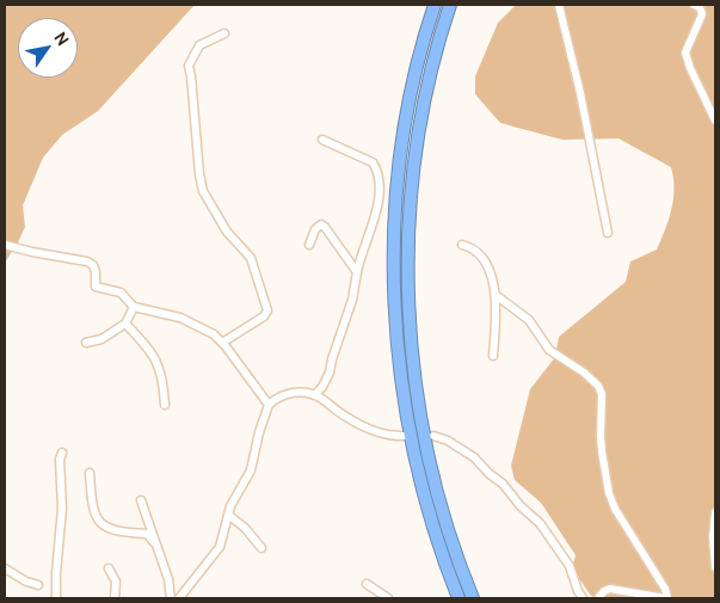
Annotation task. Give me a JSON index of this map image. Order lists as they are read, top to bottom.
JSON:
{
  "north": "top right"
}
